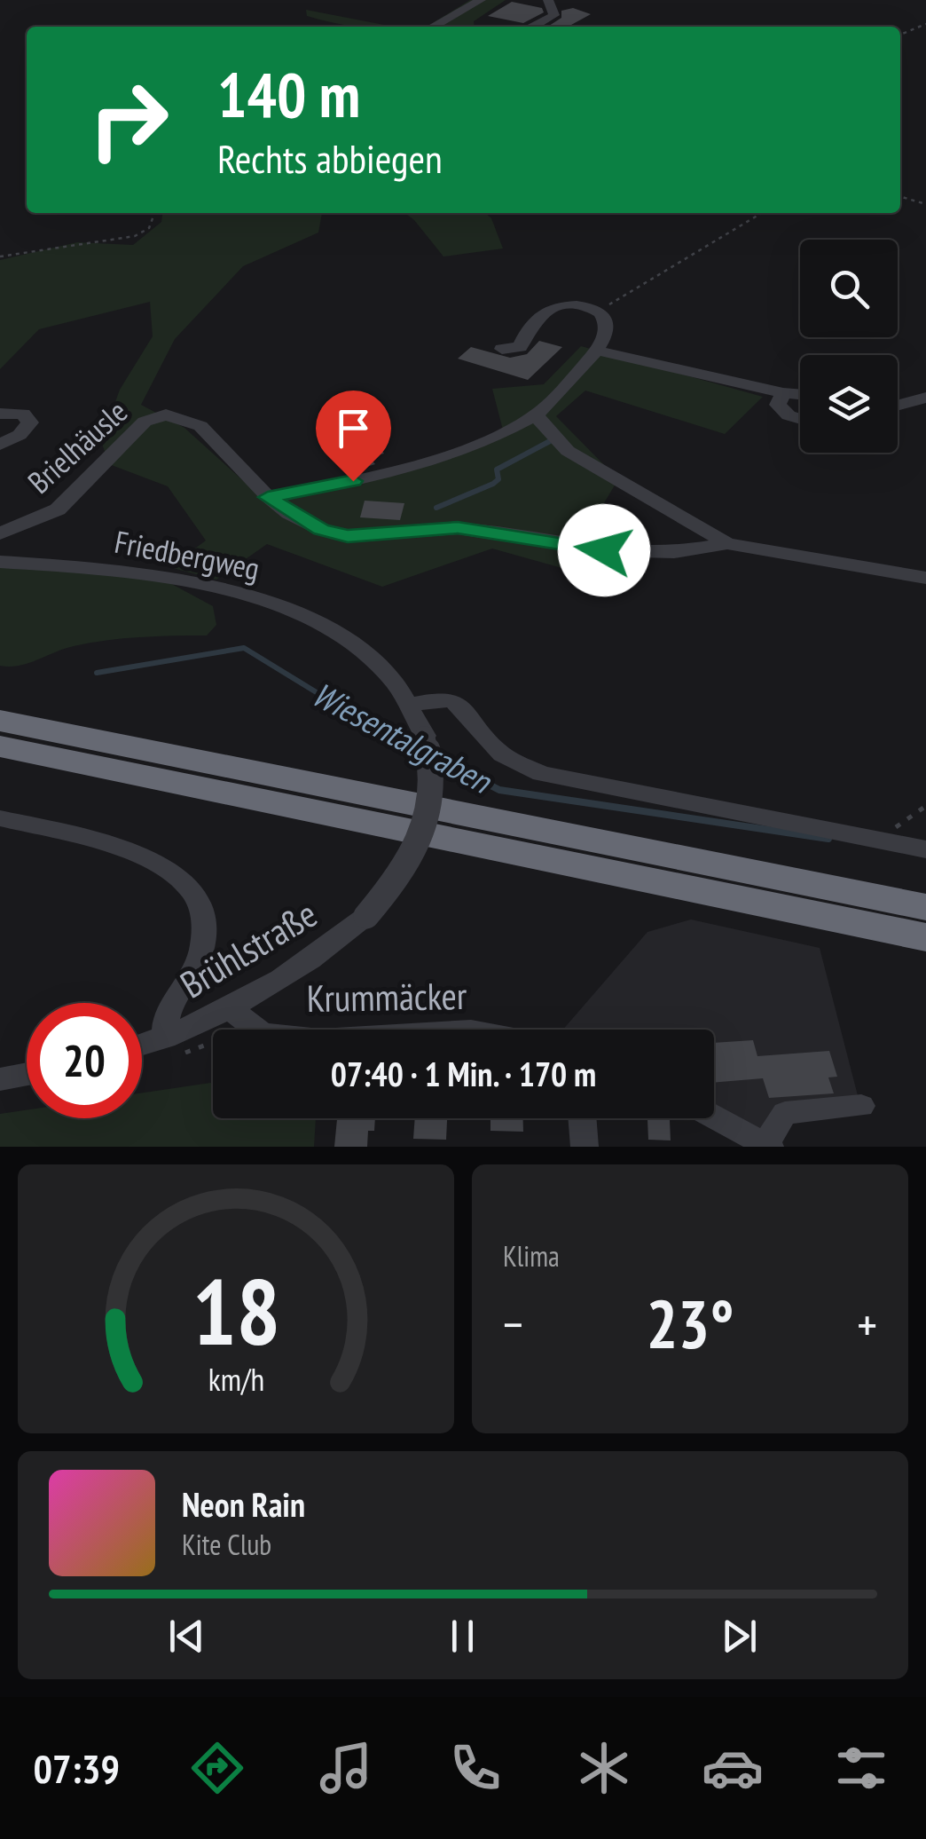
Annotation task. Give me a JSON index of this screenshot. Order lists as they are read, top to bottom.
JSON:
{
  "streets": {
    "street": [
      "Brielhäusle",
      "Friedbergweg",
      "Brühlstraße",
      "Krummäcker"
    ]
  },
  "crossings": [
    ["Friedbergweg", "Brühlstraße"],
    ["Brühlstraße", "Krummäcker"]
  ],
  "water": ["Wiesentalgraben"],
  "page": {
    "turn": ["140 m", "Rechts abbiegen"],
    "limit": "20",
    "trip": "07:40 · 1 Min. · 170 m",
    "tile": "Klima",
    "heat": ["−", "23°", "+"],
    "song": ["Neon Rain", "Kite Club"],
    "tabs": "07:39",
    "gauge": ["18", "km/h"]
  }
}
